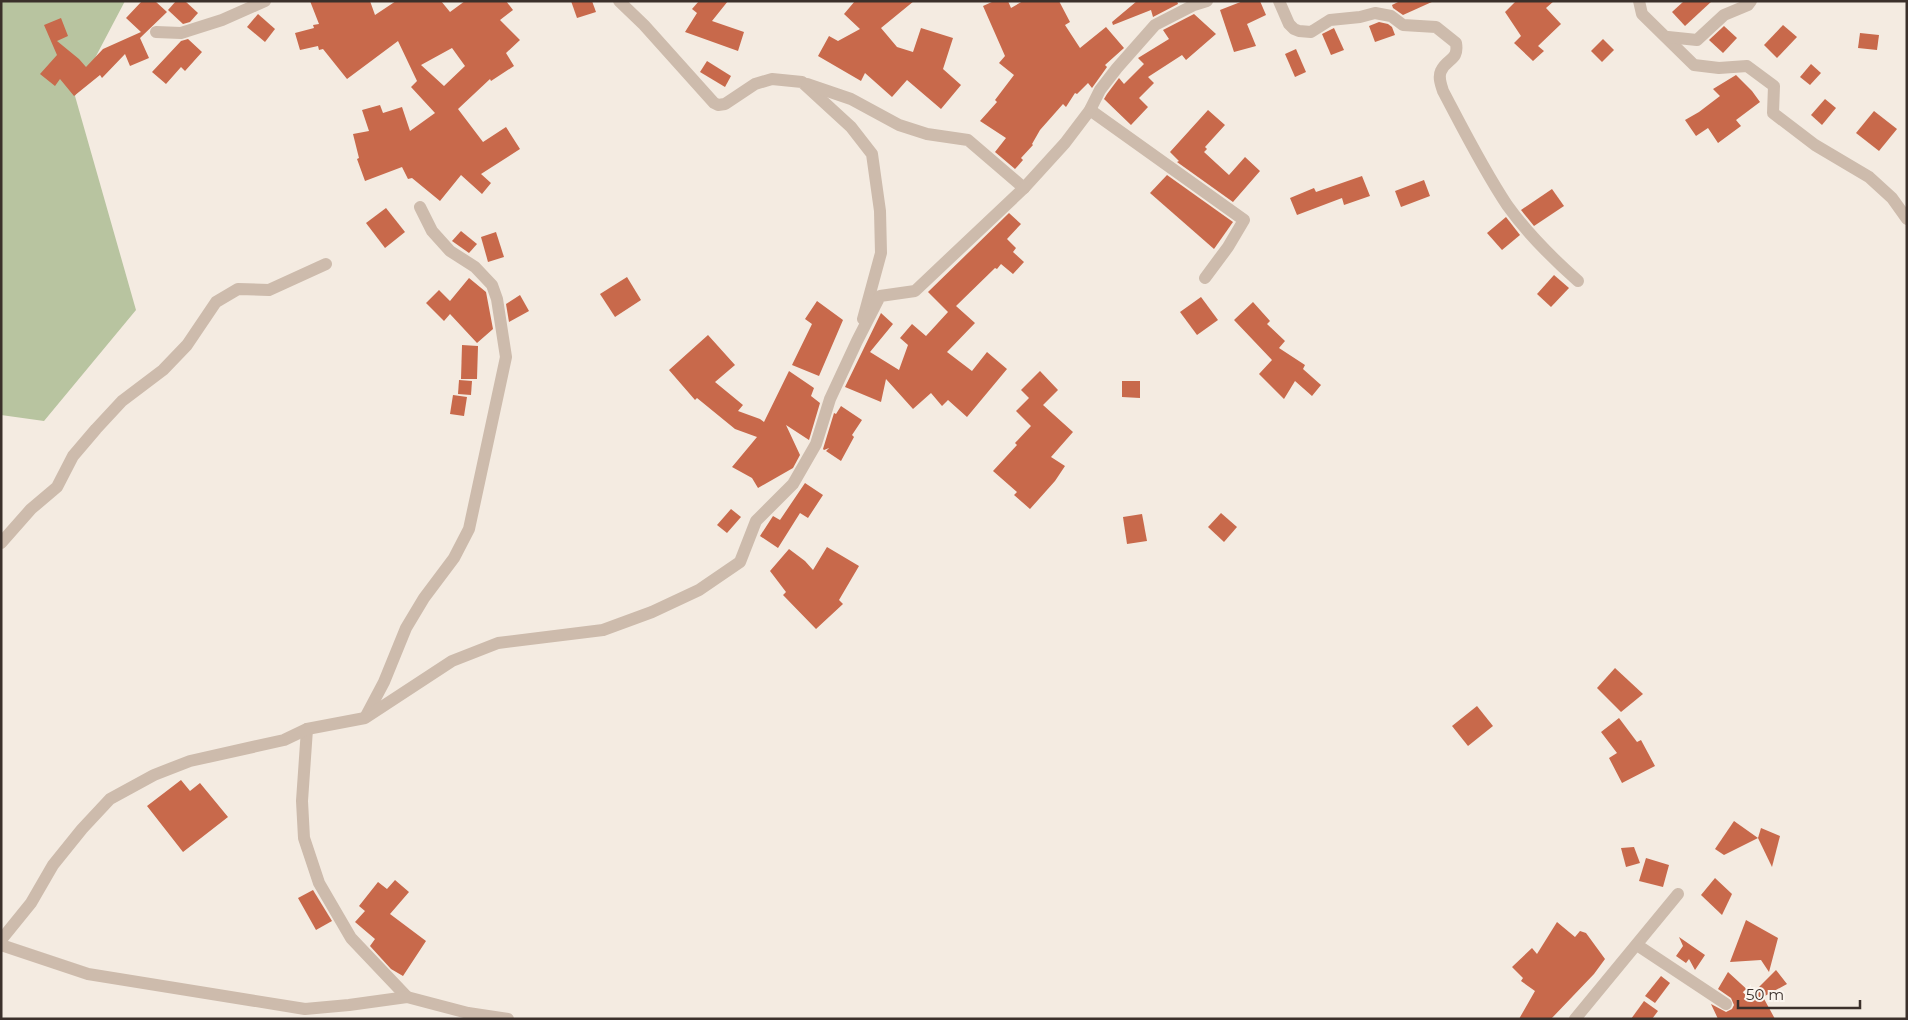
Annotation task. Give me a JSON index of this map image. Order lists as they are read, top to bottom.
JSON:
{
  "scale_bar": "50 m"
}
